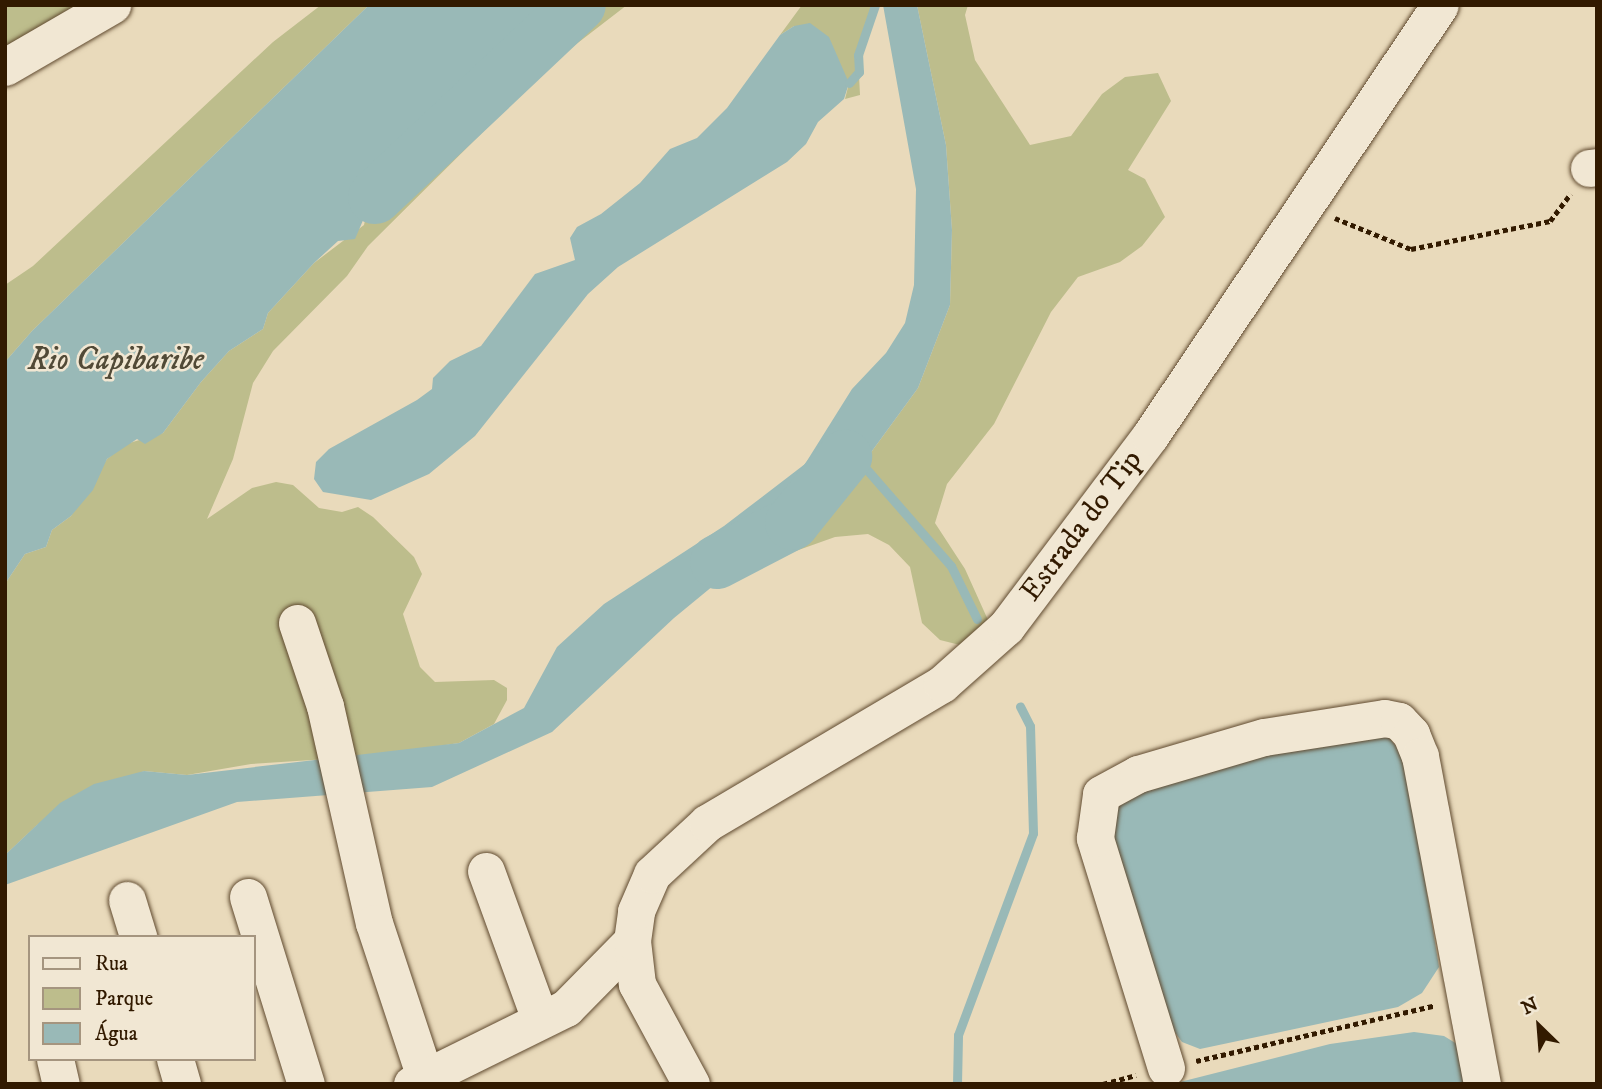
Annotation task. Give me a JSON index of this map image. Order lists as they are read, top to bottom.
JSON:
{
  "streets": {
    "street": ["Estrada do Tip"]
  },
  "water": ["Rio Capibaribe"],
  "legend": ["Rua", "Parque", "Água"],
  "north": "top left"
}
